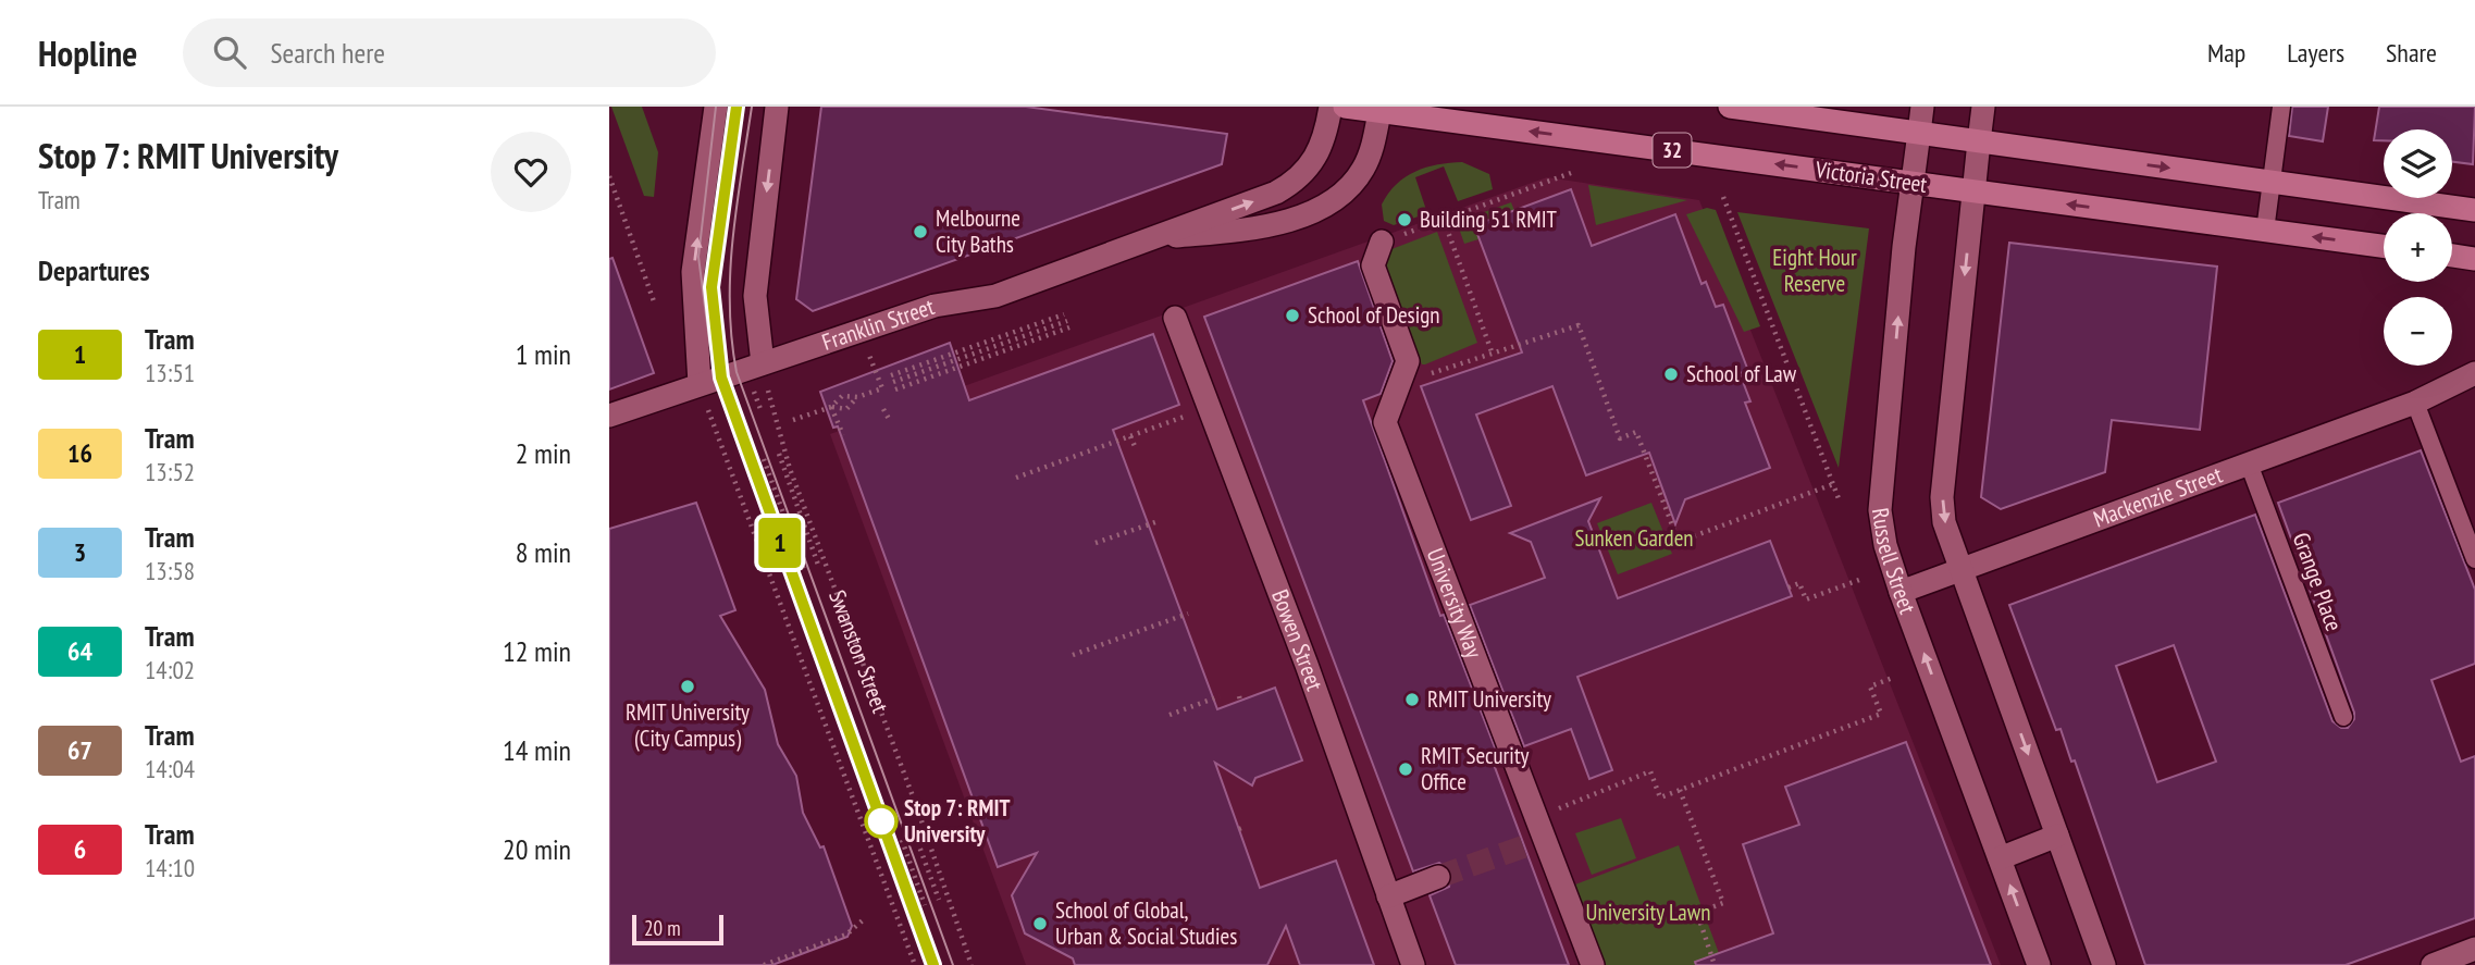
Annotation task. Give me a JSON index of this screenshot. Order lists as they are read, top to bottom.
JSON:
{
  "streets": {
    "main road": ["32", "Victoria Street"],
    "street": [
      "Franklin Street",
      "Mackenzie Street",
      "Russell Street",
      "University Way",
      "Bowen Street"
    ],
    "lane": ["Grange Place"],
    "path": ["Swanston Street"]
  },
  "crossings": [
    ["Victoria Street", "Franklin Street"],
    ["Victoria Street", "Russell Street"],
    ["Franklin Street", "Swanston Street"],
    ["Mackenzie Street", "Russell Street"],
    ["Mackenzie Street", "Grange Place"]
  ],
  "parks": ["Eight Hour Reserve", "Sunken Garden", "University Lawn"],
  "places": [
    "Building 51 RMIT",
    "Melbourne City Baths",
    "School of Design",
    "School of Law",
    "RMIT University (City Campus)",
    "RMIT University",
    "RMIT Security Office",
    "Stop 7: RMIT University",
    "School of Global, Urban & Social Studies"
  ],
  "lines": ["tram line 1"],
  "scale_bar": "20 m",
  "page": {
    "header": "Hopline",
    "search": "Search here",
    "nav": ["Map", "Layers", "Share"],
    "heading": [
      ["Stop 7: RMIT University", "Tram"],
      "Departures"
    ],
    "on_map": "1",
    "map_buttons": ["+", "−"],
    "list": [
      {
        "mark": "1",
        "name": "Tram",
        "note": "13:51",
        "value": "1 min"
      },
      {
        "mark": "16",
        "name": "Tram",
        "note": "13:52",
        "value": "2 min"
      },
      {
        "mark": "3",
        "name": "Tram",
        "note": "13:58",
        "value": "8 min"
      },
      {
        "mark": "64",
        "name": "Tram",
        "note": "14:02",
        "value": "12 min"
      },
      {
        "mark": "67",
        "name": "Tram",
        "note": "14:04",
        "value": "14 min"
      },
      {
        "mark": "6",
        "name": "Tram",
        "note": "14:10",
        "value": "20 min"
      }
    ],
    "scale": "20 m"
  }
}
